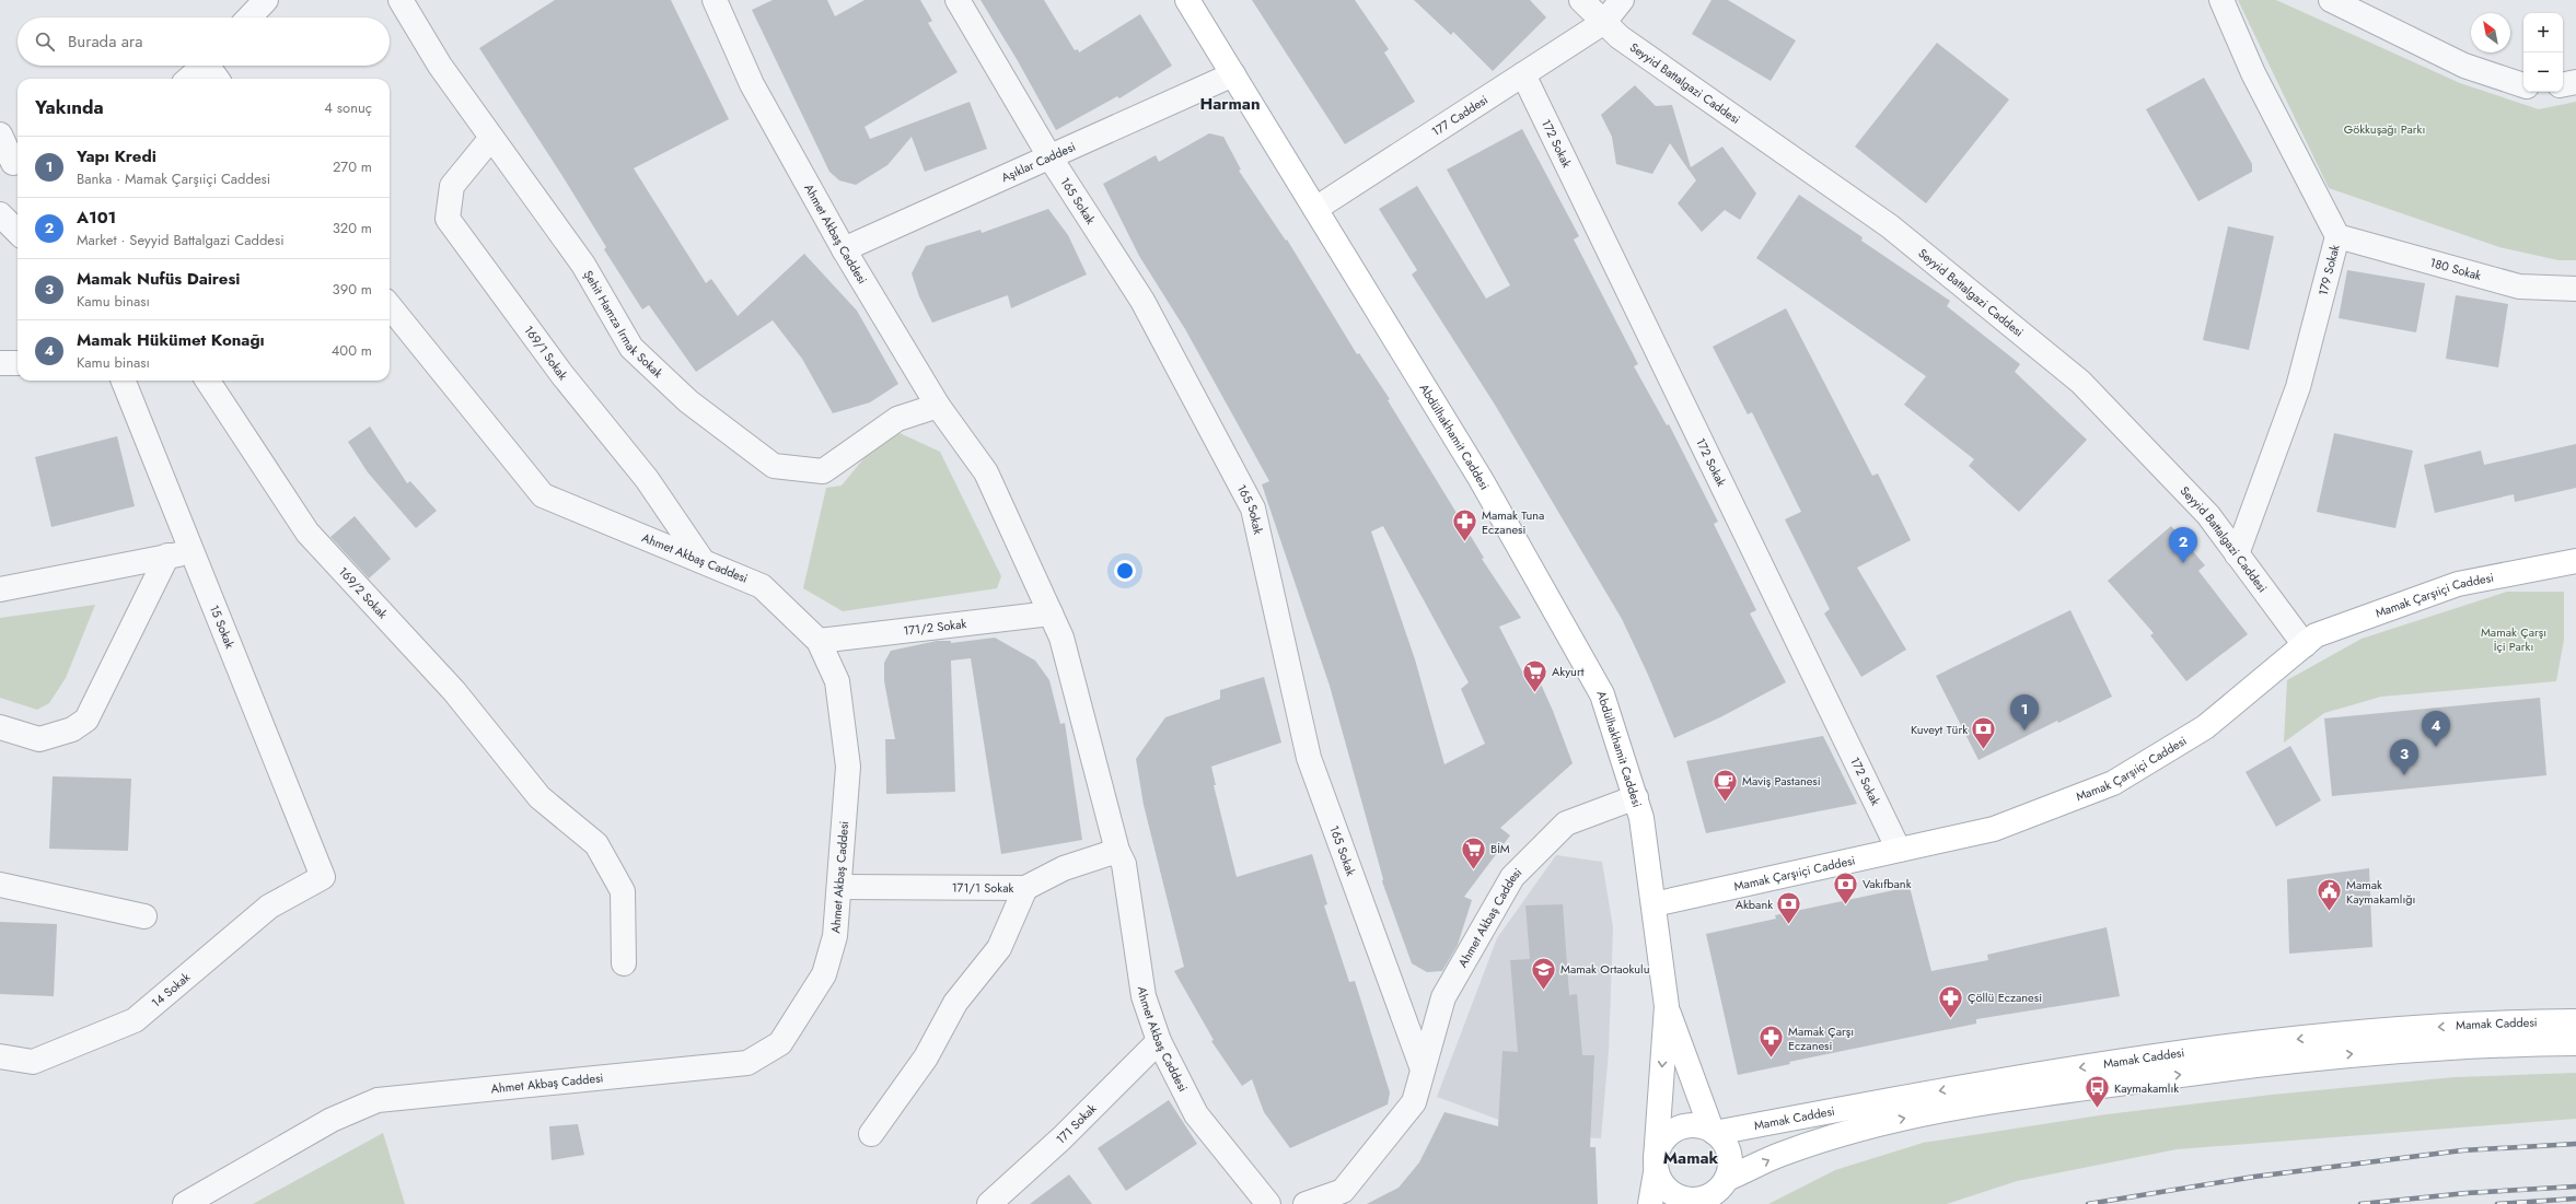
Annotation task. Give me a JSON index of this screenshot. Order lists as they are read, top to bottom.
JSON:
{
  "streets": {
    "main road": ["Abdülhakhamit Caddesi", "Mamak Çarşıiçi Caddesi", "Mamak Caddesi"],
    "street": [
      "Seyyid Battalgazi Caddesi",
      "177 Caddesi",
      "172 Sokak",
      "Aşıklar Caddesi",
      "165 Sokak",
      "Ahmet Akbaş Caddesi",
      "180 Sokak",
      "179 Sokak",
      "Şehit Hamza Irmak Sokak",
      "169/1 Sokak",
      "169/2 Sokak",
      "15 Sokak",
      "171/2 Sokak",
      "171/1 Sokak",
      "14 Sokak",
      "171 Sokak"
    ]
  },
  "crossings": [
    ["Seyyid Battalgazi Caddesi", "177 Caddesi"],
    ["Seyyid Battalgazi Caddesi", "179 Sokak"],
    ["Seyyid Battalgazi Caddesi", "Mamak Çarşıiçi Caddesi"],
    ["177 Caddesi", "172 Sokak"],
    ["177 Caddesi", "Abdülhakhamit Caddesi"],
    ["172 Sokak", "Mamak Çarşıiçi Caddesi"],
    ["Aşıklar Caddesi", "165 Sokak"],
    ["Aşıklar Caddesi", "Ahmet Akbaş Caddesi"],
    ["Aşıklar Caddesi", "Abdülhakhamit Caddesi"],
    ["165 Sokak", "Ahmet Akbaş Caddesi"],
    ["Ahmet Akbaş Caddesi", "Şehit Hamza Irmak Sokak"],
    ["Ahmet Akbaş Caddesi", "169/1 Sokak"],
    ["Ahmet Akbaş Caddesi", "Abdülhakhamit Caddesi"],
    ["Ahmet Akbaş Caddesi", "171/2 Sokak"],
    ["Ahmet Akbaş Caddesi", "171/1 Sokak"],
    ["Ahmet Akbaş Caddesi", "171 Sokak"],
    ["180 Sokak", "179 Sokak"],
    ["Şehit Hamza Irmak Sokak", "169/1 Sokak"],
    ["Abdülhakhamit Caddesi", "Mamak Çarşıiçi Caddesi"],
    ["15 Sokak", "14 Sokak"]
  ],
  "districts": ["Harman", "Mamak"],
  "parks": ["Gökkuşağı Parkı", "Mamak Çarşı İçi Parkı"],
  "places": {
    "pharmacy": ["Mamak Tuna Eczanesi", "Çöllü Eczanesi", "Mamak Çarşı Eczanesi"],
    "supermarket": ["Akyurt", "BİM"],
    "bank": ["Kuveyt Türk", "Vakıfbank", "Akbank"],
    "cafe": ["Maviş Pastanesi"],
    "public building": ["Mamak Kaymakamlığı"],
    "school or university": ["Mamak Ortaokulu"],
    "bus stop": ["Kaymakamlık"]
  },
  "north": "top left",
  "page": {
    "map_buttons": ["+", "−"],
    "search": "Burada ara",
    "heading": ["Yakında", "4 sonuç"],
    "list": [
      {
        "mark": "1",
        "name": "Yapı Kredi",
        "note": "Banka · Mamak Çarşıiçi Caddesi",
        "value": "270 m"
      },
      {
        "mark": "2",
        "name": "A101",
        "note": "Market · Seyyid Battalgazi Caddesi",
        "value": "320 m"
      },
      {
        "mark": "3",
        "name": "Mamak Nufüs Dairesi",
        "note": "Kamu binası",
        "value": "390 m"
      },
      {
        "mark": "4",
        "name": "Mamak Hükümet Konağı",
        "note": "Kamu binası",
        "value": "400 m"
      }
    ],
    "pins": [
      "2",
      "1",
      "4",
      "3"
    ]
  }
}
